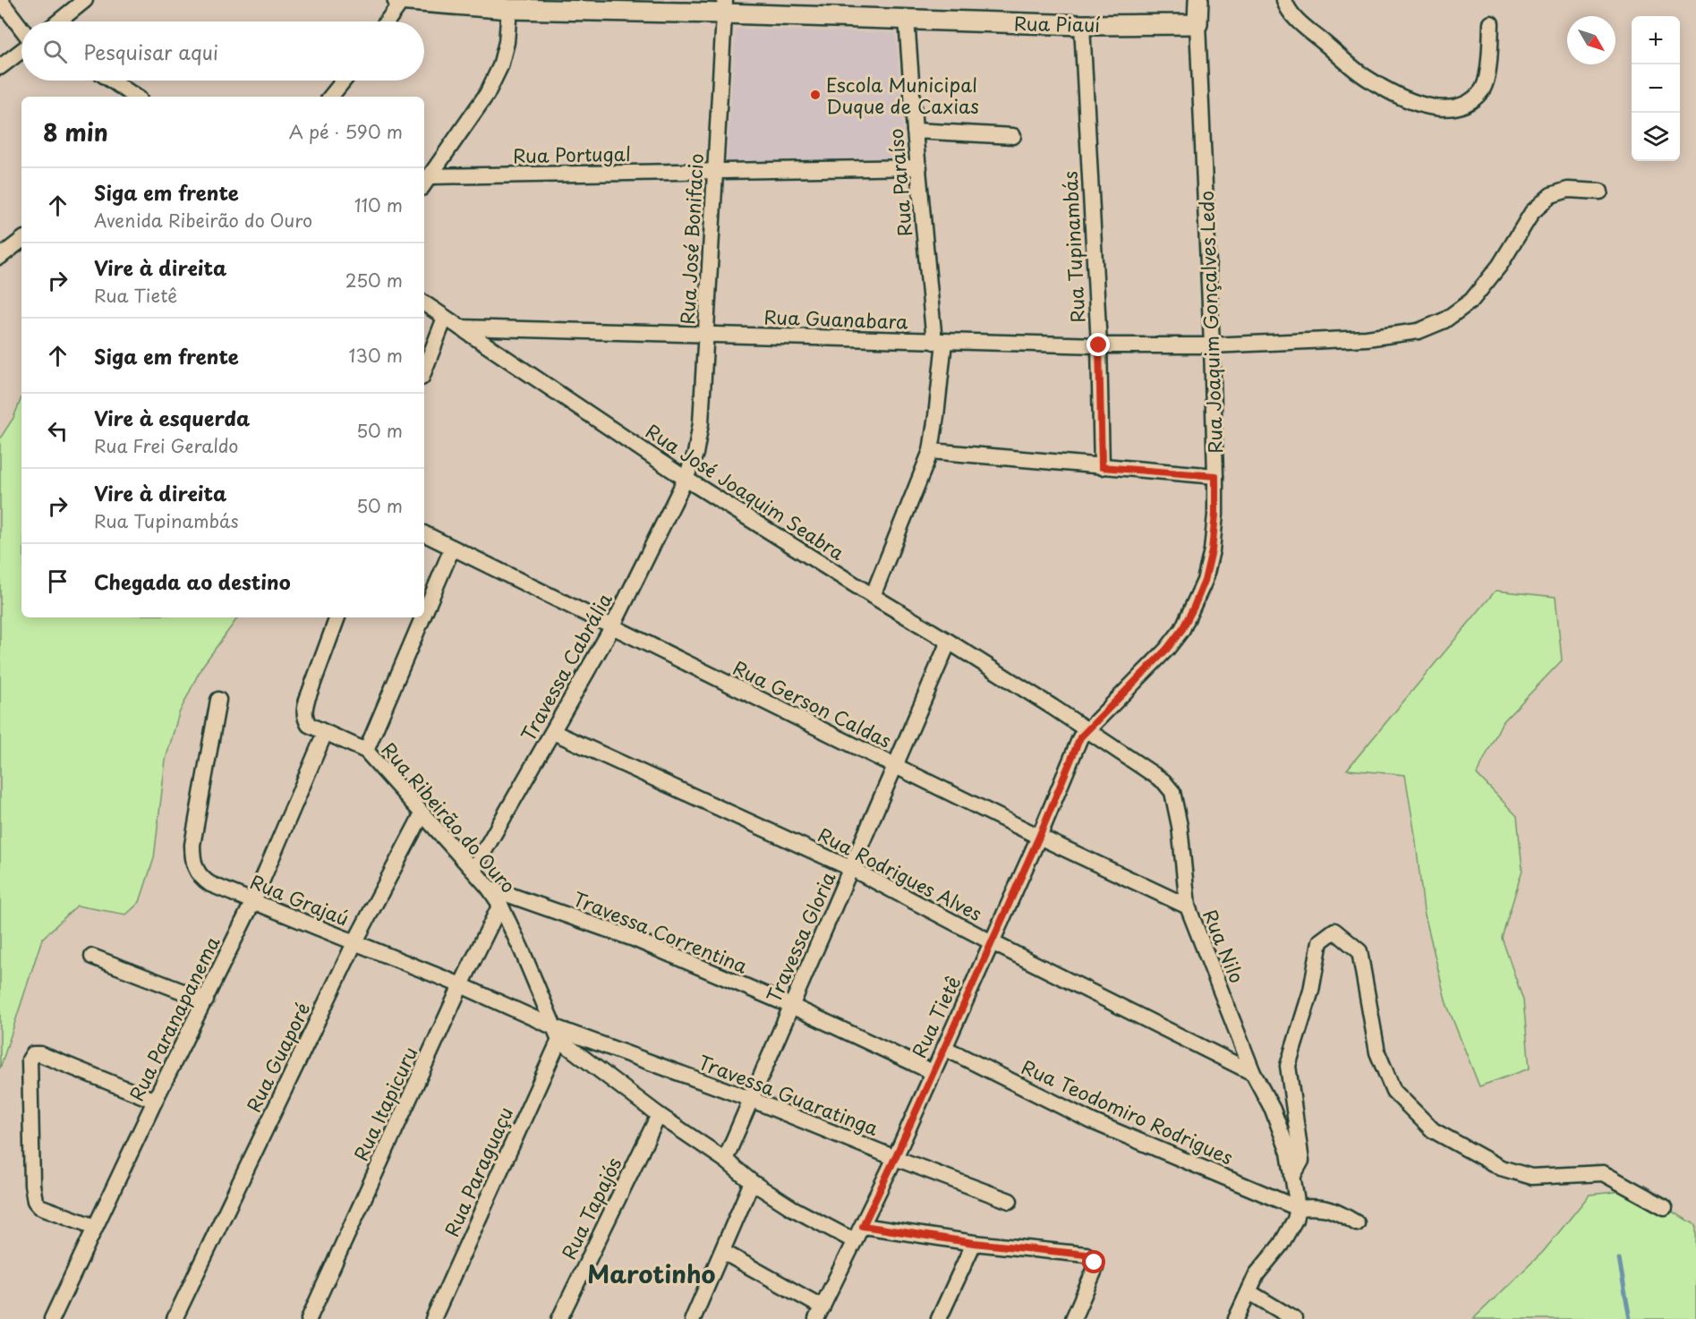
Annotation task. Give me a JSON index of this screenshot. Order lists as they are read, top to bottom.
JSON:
{
  "streets": {
    "main road": ["Rua Piauí", "Rua Joaquim Gonçalves Ledo"],
    "street": [
      "Rua Portugal",
      "Rua Paraíso",
      "Rua José Bonifacio",
      "Rua Tupinambás",
      "Rua Guanabara",
      "Rua José Joaquim Seabra",
      "Travessa Cabrália",
      "Rua Gerson Caldas",
      "Rua Ribeirão do Ouro",
      "Rua Rodrigues Alves",
      "Rua Grajaú",
      "Travessa Correntina",
      "Travessa Gloria",
      "Rua Nilo",
      "Rua Tietê",
      "Rua Paranapanema",
      "Rua Guaporé",
      "Travessa Guaratinga",
      "Rua Itapicuru",
      "Rua Teodomiro Rodrigues",
      "Rua Paraguaçu",
      "Rua Tapajós"
    ]
  },
  "crossings": [
    ["Rua Piauí", "Rua Paraíso"],
    ["Rua Piauí", "Rua José Bonifacio"],
    ["Rua Piauí", "Rua Tupinambás"],
    ["Rua Piauí", "Rua Joaquim Gonçalves Ledo"],
    ["Rua Portugal", "Rua Paraíso"],
    ["Rua Portugal", "Rua José Bonifacio"],
    ["Rua Paraíso", "Rua Guanabara"],
    ["Rua Paraíso", "Rua José Joaquim Seabra"],
    ["Rua José Bonifacio", "Rua Guanabara"],
    ["Rua José Bonifacio", "Rua José Joaquim Seabra"],
    ["Rua José Bonifacio", "Travessa Cabrália"],
    ["Rua Tupinambás", "Rua Guanabara"],
    ["Rua Guanabara", "Rua Joaquim Gonçalves Ledo"],
    ["Rua Guanabara", "Rua José Joaquim Seabra"],
    ["Rua Joaquim Gonçalves Ledo", "Rua Nilo"],
    ["Rua Joaquim Gonçalves Ledo", "Rua Tietê"],
    ["Rua José Joaquim Seabra", "Travessa Cabrália"],
    ["Rua José Joaquim Seabra", "Travessa Gloria"],
    ["Rua José Joaquim Seabra", "Rua Nilo"],
    ["Travessa Cabrália", "Rua Gerson Caldas"],
    ["Travessa Cabrália", "Rua Ribeirão do Ouro"],
    ["Travessa Cabrália", "Rua Rodrigues Alves"],
    ["Rua Gerson Caldas", "Travessa Gloria"],
    ["Rua Gerson Caldas", "Rua Nilo"],
    ["Rua Gerson Caldas", "Rua Tietê"],
    ["Rua Ribeirão do Ouro", "Rua Grajaú"],
    ["Rua Ribeirão do Ouro", "Travessa Correntina"],
    ["Rua Ribeirão do Ouro", "Rua Paranapanema"],
    ["Rua Ribeirão do Ouro", "Rua Guaporé"],
    ["Rua Ribeirão do Ouro", "Travessa Guaratinga"],
    ["Rua Ribeirão do Ouro", "Rua Itapicuru"],
    ["Rua Ribeirão do Ouro", "Rua Paraguaçu"],
    ["Rua Rodrigues Alves", "Travessa Gloria"],
    ["Rua Rodrigues Alves", "Rua Nilo"],
    ["Rua Rodrigues Alves", "Rua Tietê"],
    ["Rua Grajaú", "Rua Paranapanema"],
    ["Rua Grajaú", "Rua Guaporé"],
    ["Rua Grajaú", "Travessa Guaratinga"],
    ["Rua Grajaú", "Rua Itapicuru"],
    ["Rua Grajaú", "Rua Paraguaçu"],
    ["Travessa Correntina", "Travessa Gloria"],
    ["Travessa Correntina", "Rua Tietê"],
    ["Travessa Gloria", "Travessa Guaratinga"],
    ["Rua Nilo", "Rua Tietê"],
    ["Rua Nilo", "Rua Teodomiro Rodrigues"],
    ["Rua Tietê", "Travessa Guaratinga"],
    ["Rua Tietê", "Rua Teodomiro Rodrigues"],
    ["Travessa Guaratinga", "Rua Paraguaçu"]
  ],
  "districts": ["Marotinho"],
  "places": ["Escola Municipal Duque de Caxias"],
  "north": "bottom right",
  "page": {
    "map_buttons": ["+", "−"],
    "search": "Pesquisar aqui",
    "heading": ["8 min", "A pé · 590 m"],
    "list": [
      ["Siga em frente", "Avenida Ribeirão do Ouro", "110 m"],
      ["Vire à direita", "Rua Tietê", "250 m"],
      ["Siga em frente", "130 m"],
      ["Vire à esquerda", "Rua Frei Geraldo", "50 m"],
      ["Vire à direita", "Rua Tupinambás", "50 m"],
      "Chegada ao destino"
    ]
  }
}
